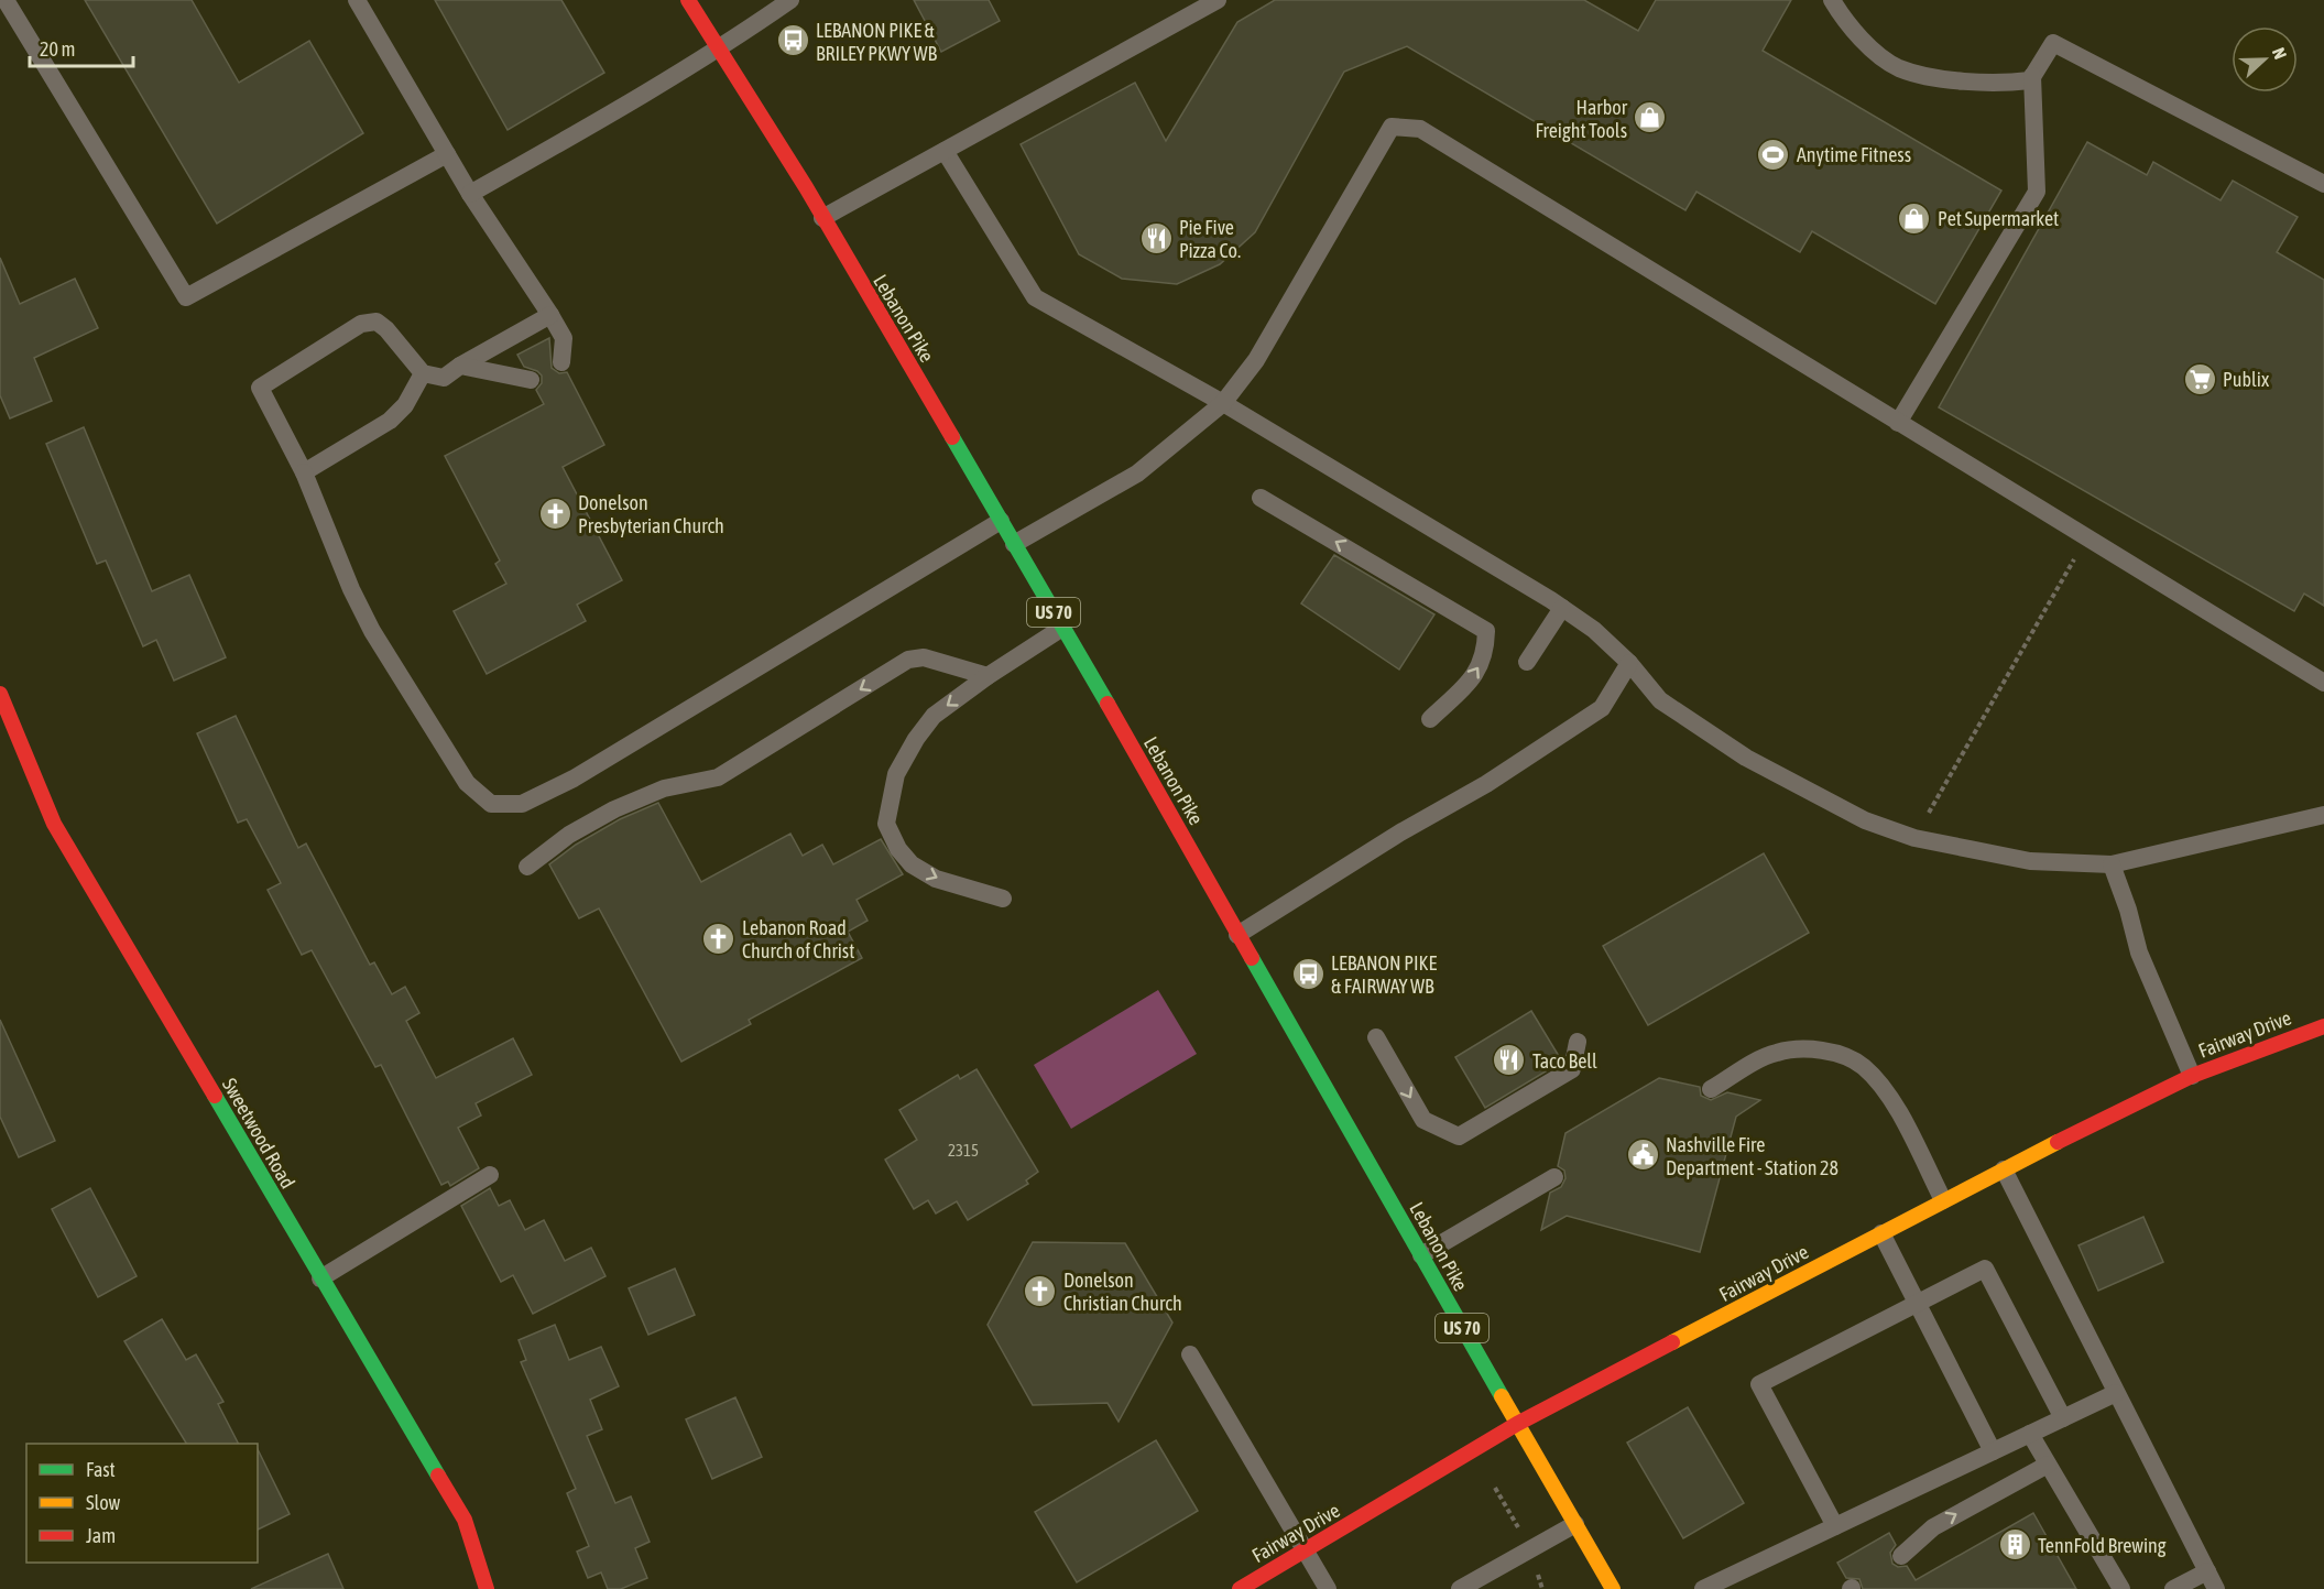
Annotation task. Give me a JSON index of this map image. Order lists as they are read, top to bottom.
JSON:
{
  "streets": {
    "street": [
      "Lebanon Pike",
      "US 70",
      "Fairway Drive",
      "Sweetwood Road"
    ]
  },
  "crossings": [
    ["Lebanon Pike", "Fairway Drive"]
  ],
  "places": {
    "bus stop": ["LEBANON PIKE & BRILEY PKWY WB", "LEBANON PIKE & FAIRWAY WB"],
    "shop": ["Harbor Freight Tools", "Pet Supermarket"],
    "sports": ["Anytime Fitness"],
    "restaurant": ["Pie Five Pizza Co.", "Taco Bell"],
    "supermarket": ["Publix"],
    "church": ["Donelson Presbyterian Church", "Lebanon Road Church of Christ", "Donelson Christian Church"],
    "public building": ["Nashville Fire Department - Station 28"],
    "building": ["TennFold Brewing"]
  },
  "house_numbers": ["2315"],
  "legend": ["Fast", "Slow", "Jam"],
  "scale_bar": "20 m",
  "north": "right"
}
